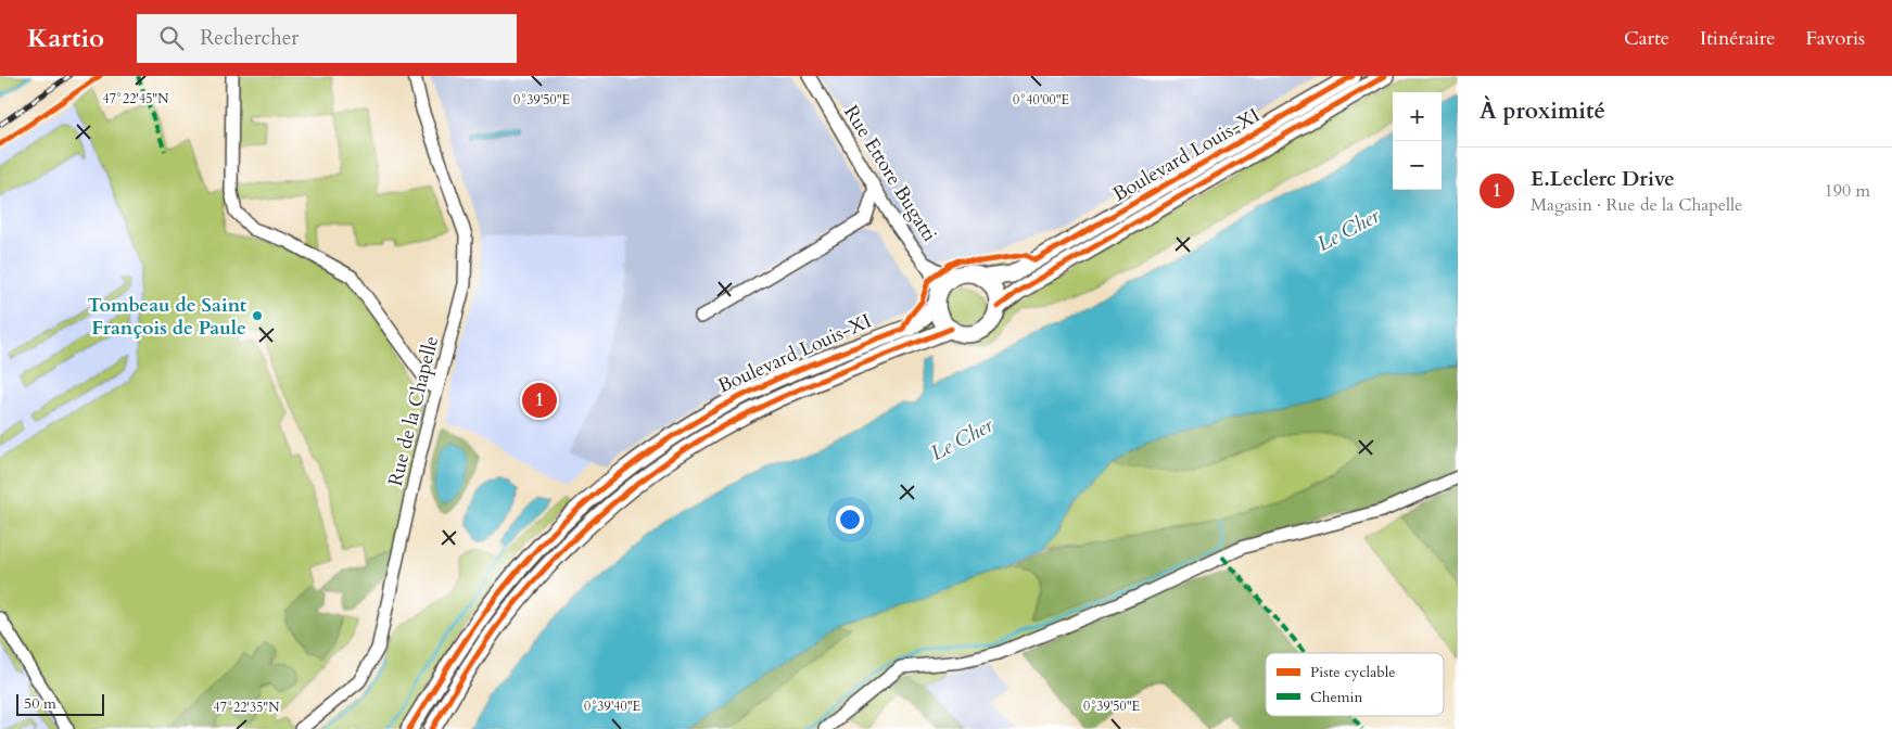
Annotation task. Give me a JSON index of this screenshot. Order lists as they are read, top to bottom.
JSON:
{
  "streets": {
    "main road": ["Boulevard Louis-XI"],
    "street": ["Rue Ettore Bugatti", "Rue de la Chapelle"]
  },
  "crossings": [
    ["Boulevard Louis-XI", "Rue Ettore Bugatti"]
  ],
  "water": ["Le Cher"],
  "places": ["Tombeau de Saint François de Paule"],
  "legend": ["Piste cyclable", "Chemin"],
  "scale_bar": "50 m",
  "page": {
    "header": "Kartio",
    "search": "Rechercher",
    "nav": ["Carte", "Itinéraire", "Favoris"],
    "heading": "À proximité",
    "map_buttons": ["+", "−"],
    "list": [
      {
        "mark": "1",
        "name": "E.Leclerc Drive",
        "note": "Magasin · Rue de la Chapelle",
        "value": "190 m"
      }
    ],
    "pins": "1",
    "scale": "50 m"
  },
  "coordinates": [
    "47°22'45\"N",
    "0°39'50\"E",
    "0°40'00\"E",
    "0°39'40\"E",
    "47°22'35\"N"
  ]
}
